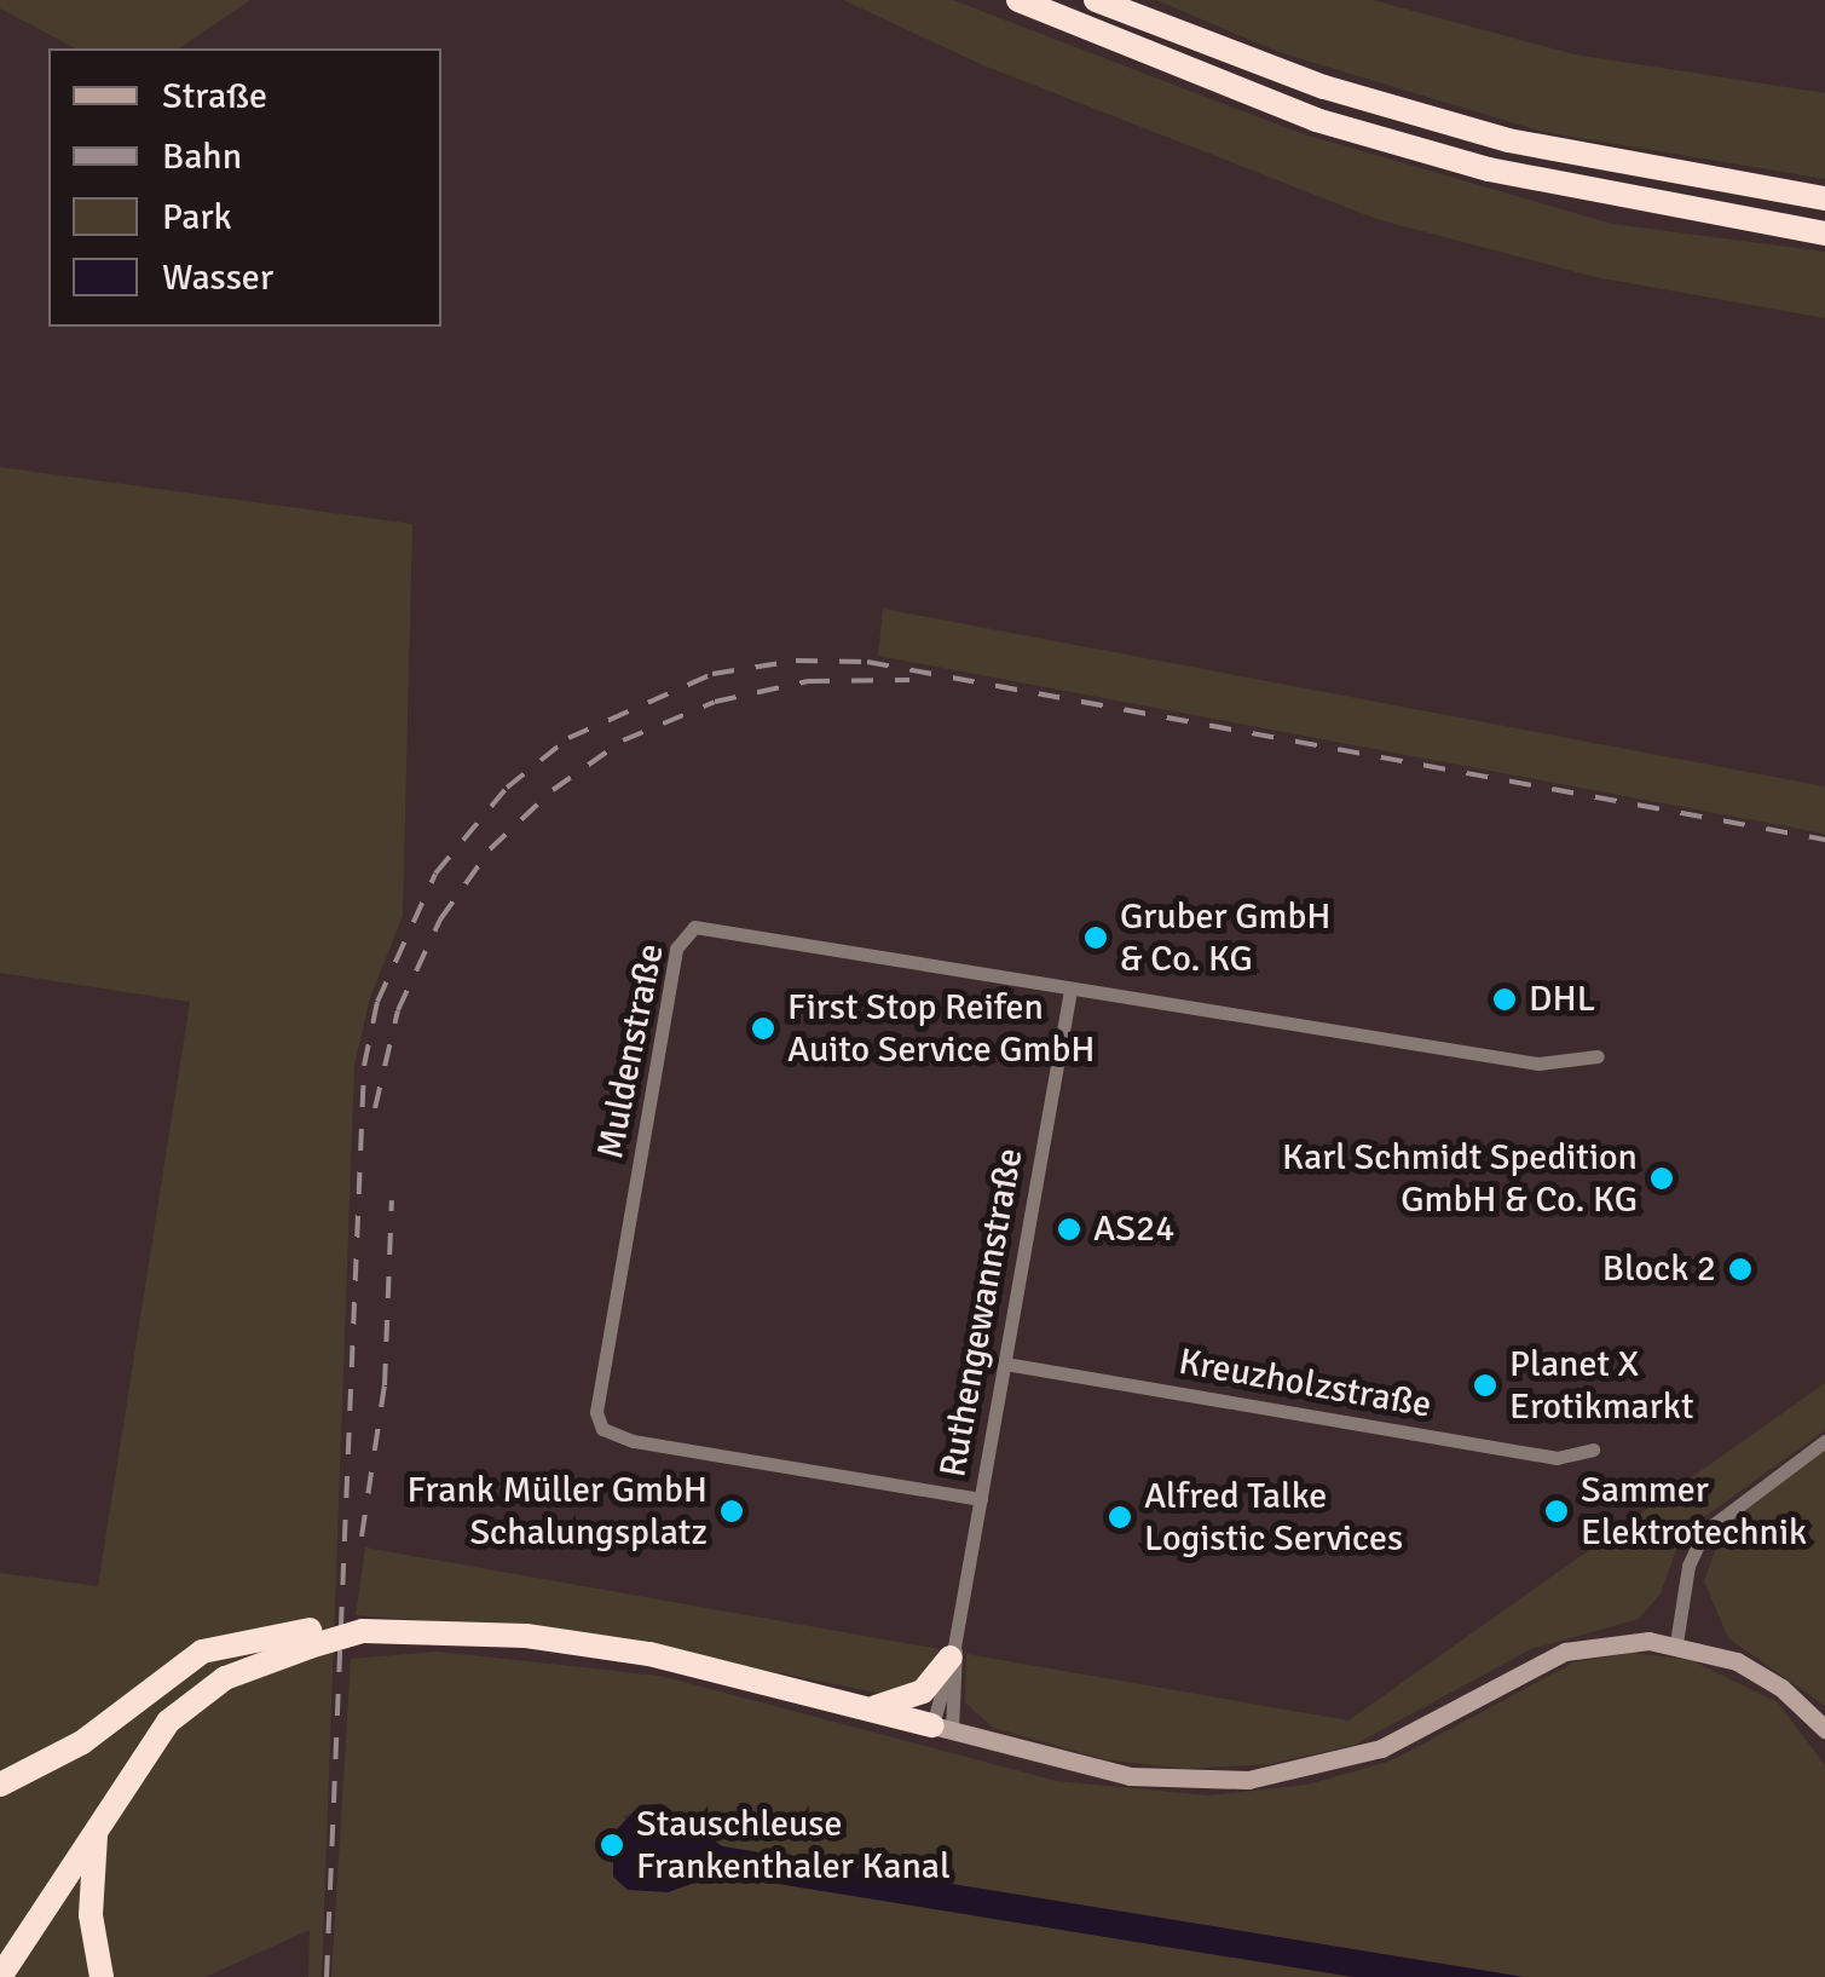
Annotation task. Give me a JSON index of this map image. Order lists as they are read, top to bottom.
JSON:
{
  "streets": {
    "street": ["Muldenstraße", "Ruthengewannstraße", "Kreuzholzstraße"]
  },
  "crossings": [
    ["Muldenstraße", "Ruthengewannstraße"],
    ["Ruthengewannstraße", "Kreuzholzstraße"]
  ],
  "places": [
    "Gruber GmbH & Co. KG",
    "DHL",
    "First Stop Reifen Auito Service GmbH",
    "Karl Schmidt Spedition GmbH & Co. KG",
    "AS24",
    "Block 2",
    "Planet X Erotikmarkt",
    "Frank Müller GmbH Schalungsplatz",
    "Sammer Elektrotechnik",
    "Alfred Talke Logistic Services",
    "Stauschleuse Frankenthaler Kanal"
  ],
  "legend": [
    "Straße",
    "Bahn",
    "Park",
    "Wasser"
  ]
}
